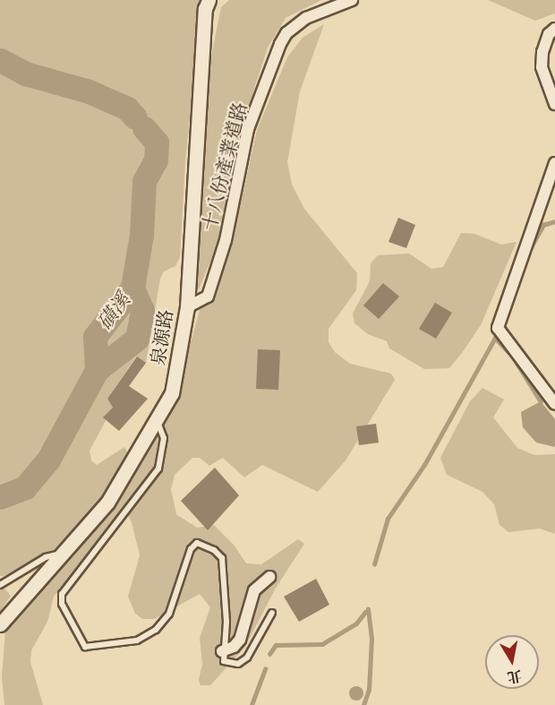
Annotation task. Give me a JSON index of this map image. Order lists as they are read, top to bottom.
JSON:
{
  "streets": {
    "street": ["十八份產業道路", "泉源路"]
  },
  "crossings": [
    ["十八份產業道路", "泉源路"]
  ],
  "water": ["磺溪"],
  "north": "bottom"
}
